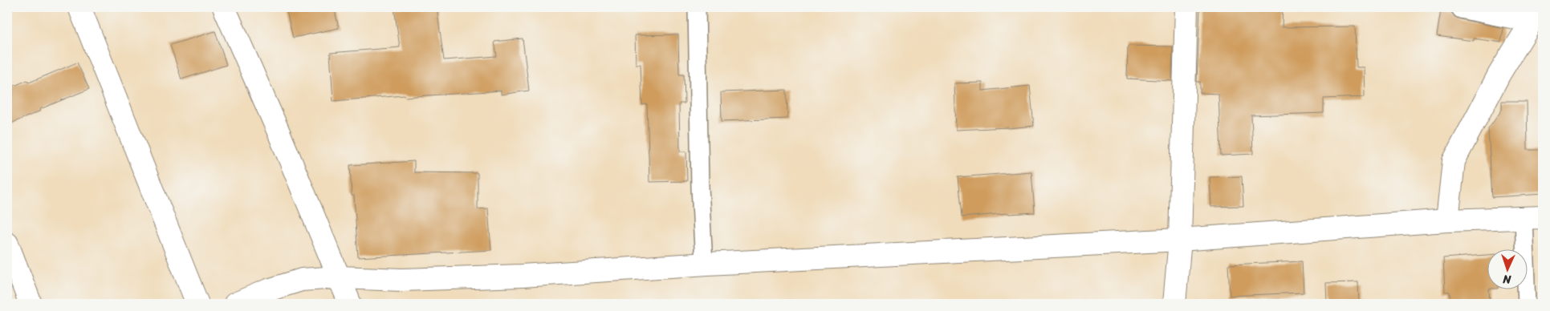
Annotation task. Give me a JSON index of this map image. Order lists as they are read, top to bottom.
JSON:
{
  "north": "bottom"
}
